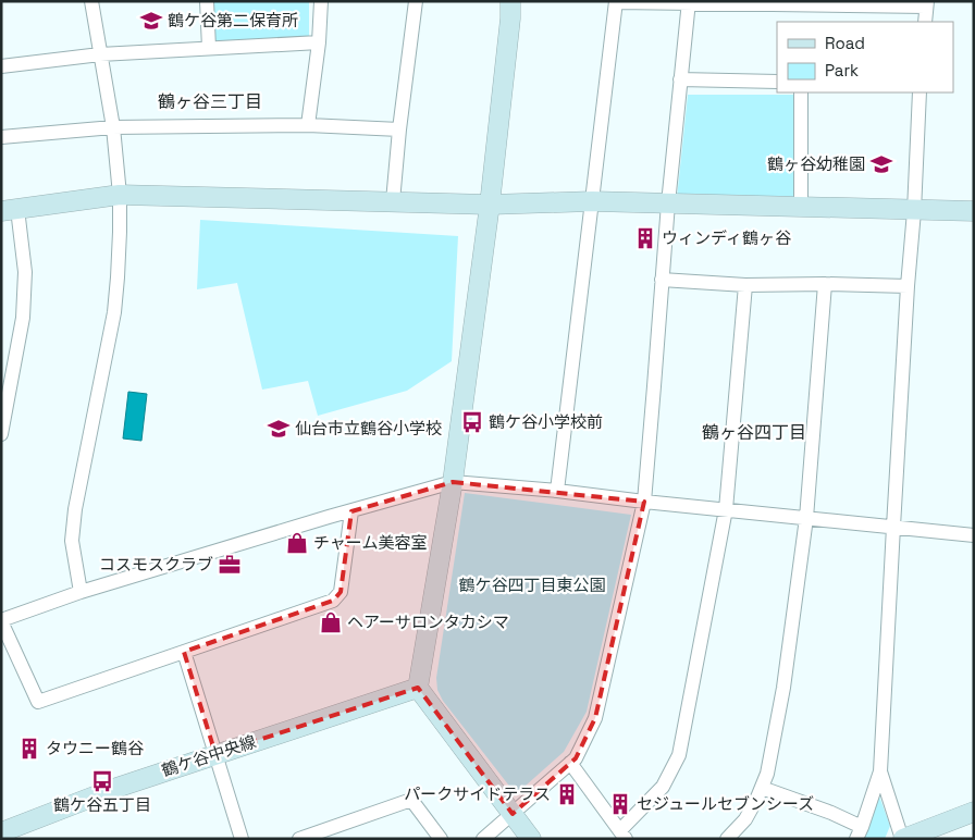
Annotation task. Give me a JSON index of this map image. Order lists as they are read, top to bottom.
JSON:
{
  "streets": {
    "street": ["鶴ケ谷中央線"]
  },
  "districts": ["鶴ヶ谷三丁目", "鶴ヶ谷四丁目"],
  "parks": ["鶴ケ谷四丁目東公園"],
  "places": {
    "school or university": ["鶴ケ谷第二保育所", "鶴ヶ谷幼稚園", "仙台市立鶴谷小学校"],
    "building": [
      "ウィンディ鶴ヶ谷",
      "タウニー鶴谷",
      "パークサイドテラス",
      "セジュールセブンシーズ"
    ],
    "bus stop": ["鶴ケ谷小学校前", "鶴ケ谷五丁目"],
    "shop": ["チャーム美容室", "ヘアーサロンタカシマ"],
    "office": ["コスモスクラブ"]
  },
  "legend": ["Road", "Park"]
}
